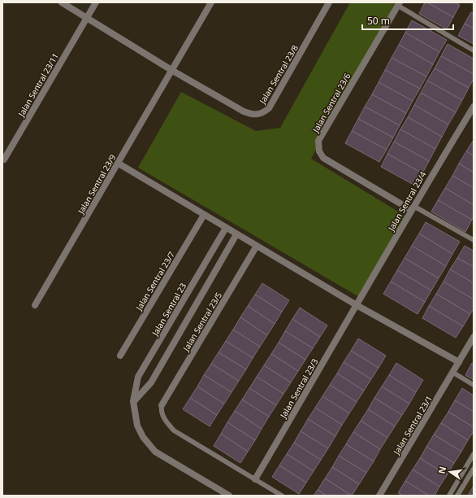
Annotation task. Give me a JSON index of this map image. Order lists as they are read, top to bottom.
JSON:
{
  "streets": {
    "street": [
      "Jalan Sentral 23/8",
      "Jalan Sentral 23/11",
      "Jalan Sentral 23/6",
      "Jalan Sentral 23/9",
      "Jalan Sentral 23/4",
      "Jalan Sentral 23/7",
      "Jalan Sentral 23",
      "Jalan Sentral 23/5",
      "Jalan Sentral 23/3",
      "Jalan Sentral 23/1"
    ]
  },
  "crossings": [
    ["Jalan Sentral 23/8", "Jalan Sentral 23/11"],
    ["Jalan Sentral 23/8", "Jalan Sentral 23/9"],
    ["Jalan Sentral 23/6", "Jalan Sentral 23/4"],
    ["Jalan Sentral 23/4", "Jalan Sentral 23/3"]
  ],
  "scale_bar": "50 m",
  "north": "left"
}
